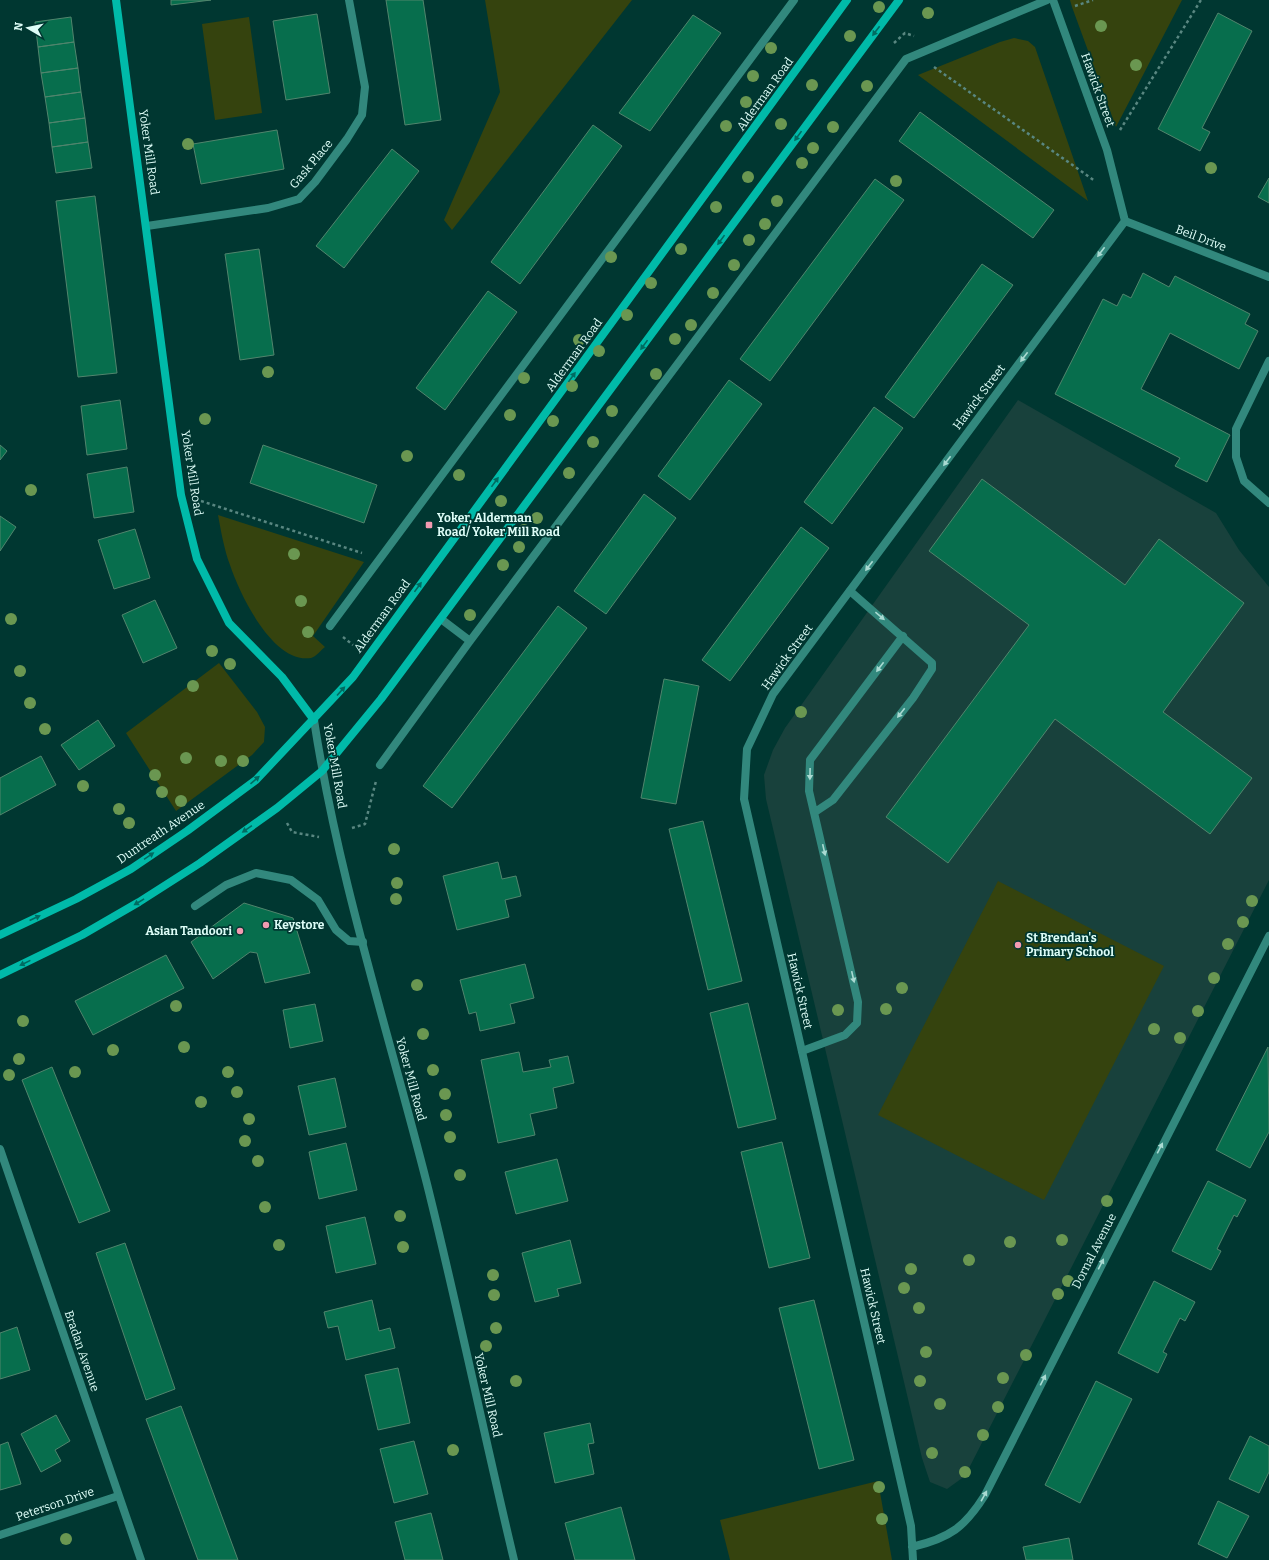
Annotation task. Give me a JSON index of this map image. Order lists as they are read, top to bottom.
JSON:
{
  "streets": {
    "street": [
      "Hawick Street",
      "Alderman Road",
      "Yoker Mill Road",
      "Gask Place",
      "Beil Drive",
      "Duntreath Avenue",
      "Dornal Avenue",
      "Bradan Avenue",
      "Peterson Drive"
    ]
  },
  "crossings": [
    ["Hawick Street", "Beil Drive"],
    ["Hawick Street", "Dornal Avenue"],
    ["Alderman Road", "Yoker Mill Road"],
    ["Alderman Road", "Duntreath Avenue"],
    ["Yoker Mill Road", "Gask Place"],
    ["Yoker Mill Road", "Duntreath Avenue"],
    ["Bradan Avenue", "Peterson Drive"]
  ],
  "one_way": ["Dornal Avenue"],
  "places": {
    "transit": ["Yoker, Alderman Road/ Yoker Mill Road"],
    "other": ["Keystore", "Asian Tandoori", "St Brendan's Primary School"]
  },
  "north": "left"
}
